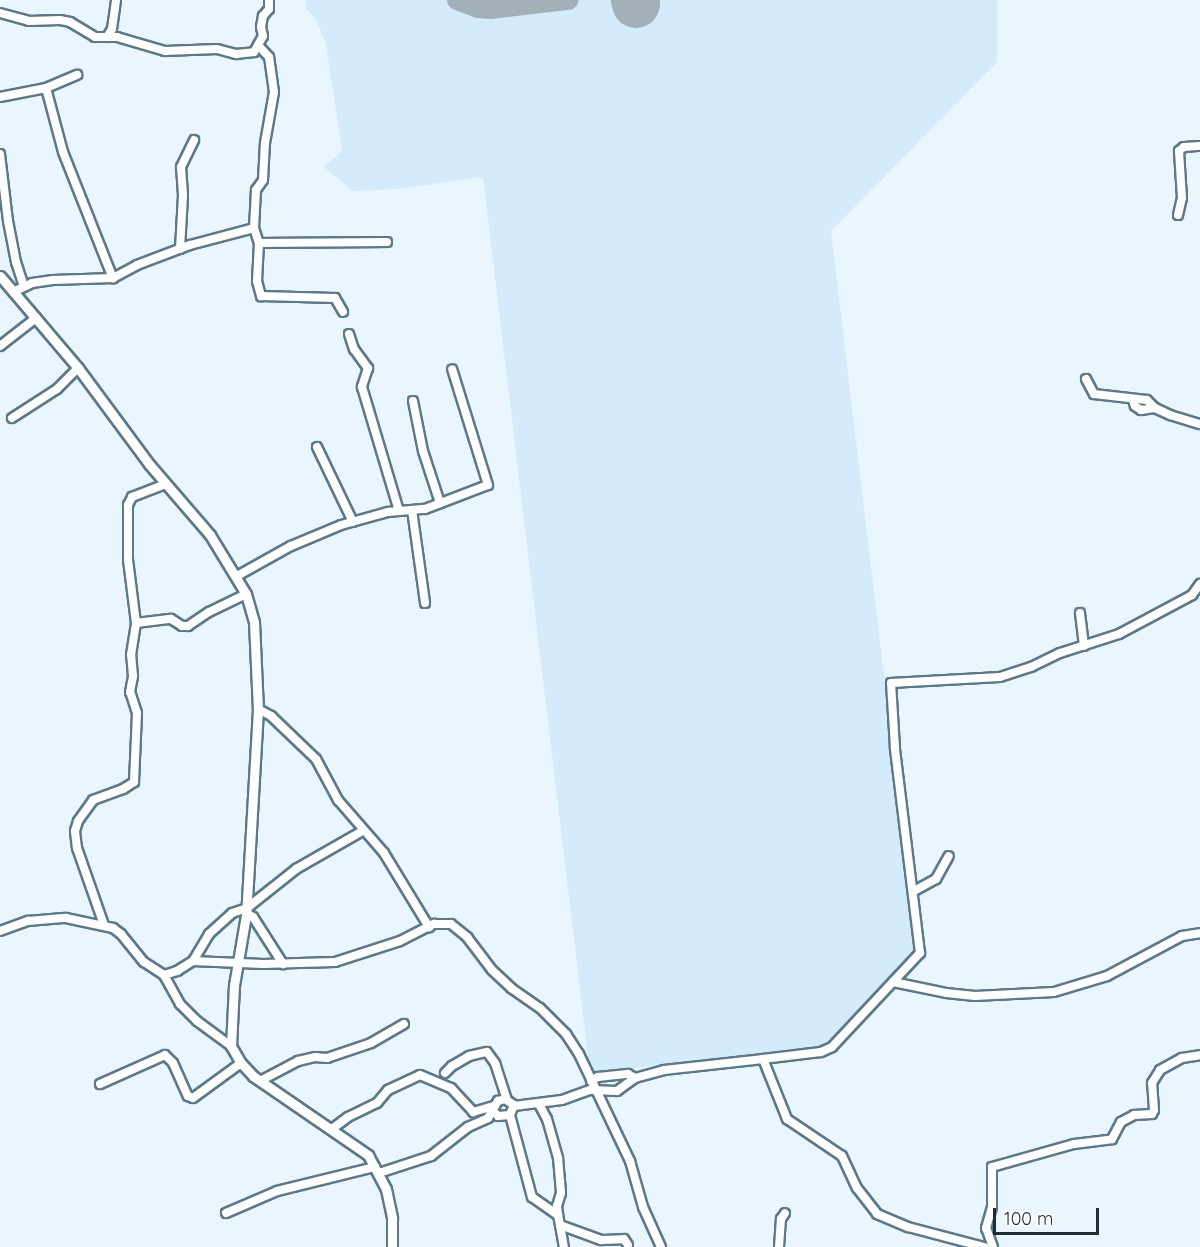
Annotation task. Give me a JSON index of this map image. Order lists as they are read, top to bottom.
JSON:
{
  "scale_bar": "100 m"
}
